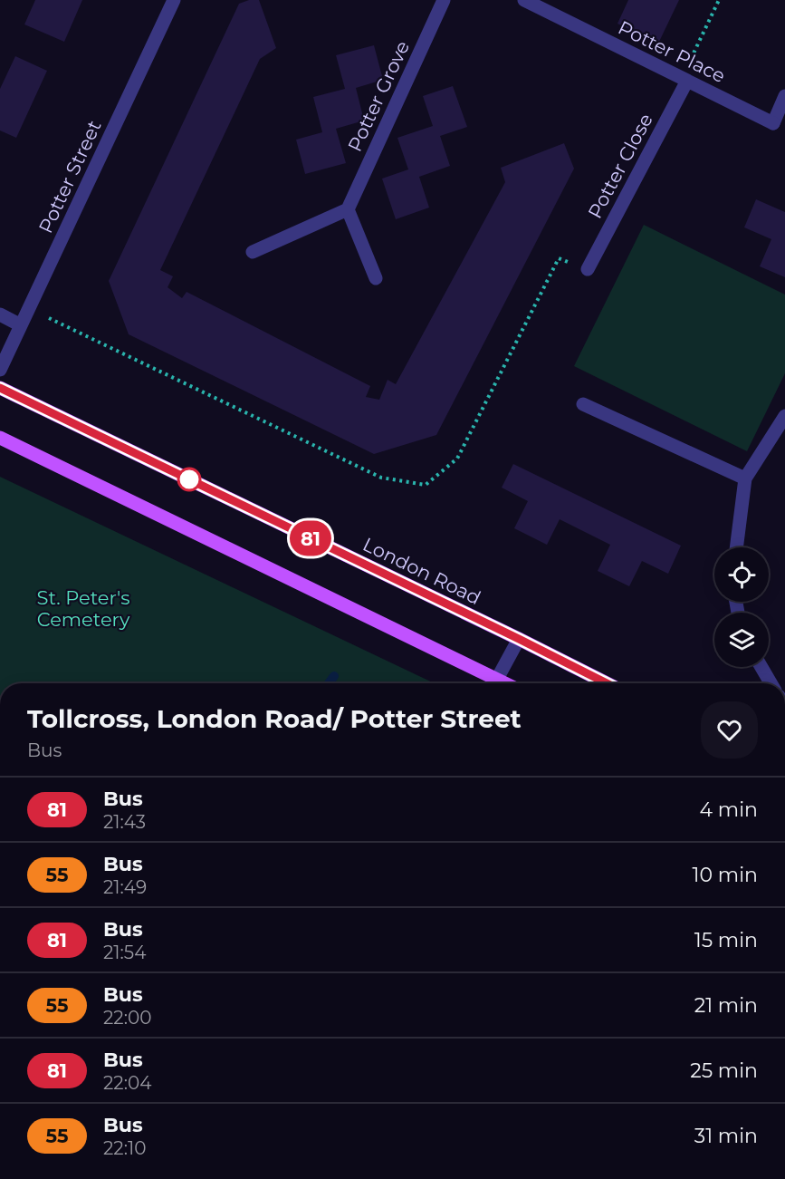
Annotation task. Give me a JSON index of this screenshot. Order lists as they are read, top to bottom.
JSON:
{
  "streets": {
    "main road": ["London Road"],
    "street": [
      "Potter Place",
      "Potter Grove",
      "Potter Close",
      "Potter Street"
    ]
  },
  "crossings": [
    ["Potter Place", "Potter Close"]
  ],
  "parks": ["St. Peter's Cemetery"],
  "lines": ["bus line 81"],
  "page": {
    "on_map": "81",
    "heading": ["Tollcross, London Road/ Potter Street", "Bus"],
    "list": [
      {
        "mark": "81",
        "name": "Bus",
        "note": "21:43",
        "value": "4 min"
      },
      {
        "mark": "55",
        "name": "Bus",
        "note": "21:49",
        "value": "10 min"
      },
      {
        "mark": "81",
        "name": "Bus",
        "note": "21:54",
        "value": "15 min"
      },
      {
        "mark": "55",
        "name": "Bus",
        "note": "22:00",
        "value": "21 min"
      },
      {
        "mark": "81",
        "name": "Bus",
        "note": "22:04",
        "value": "25 min"
      },
      {
        "mark": "55",
        "name": "Bus",
        "note": "22:10",
        "value": "31 min"
      }
    ]
  }
}
